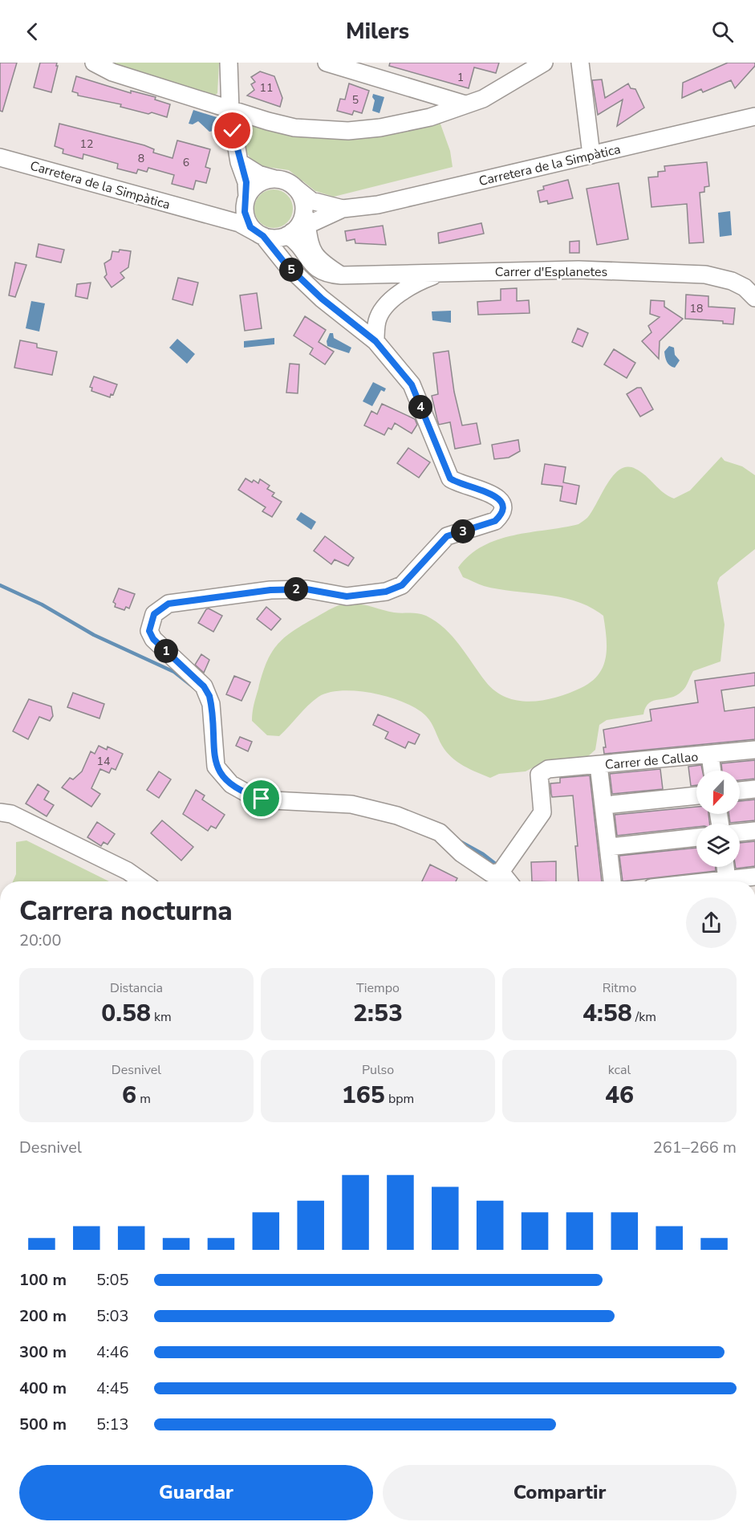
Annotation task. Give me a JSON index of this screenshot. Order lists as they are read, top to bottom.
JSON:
{
  "streets": {
    "street": ["Carretera de la Simpàtica", "Carrer d'Esplanetes", "Carrer de Callao"]
  },
  "crossings": [
    ["Carretera de la Simpàtica", "Carrer d'Esplanetes"]
  ],
  "house_numbers": [
    "1",
    "11",
    "5",
    "12",
    "8",
    "6",
    "18",
    "14"
  ],
  "north": "bottom",
  "page": {
    "header": "Milers",
    "pins": [
      "5",
      "4",
      "3",
      "2",
      "1"
    ],
    "heading": ["Carrera nocturna", "20:00"],
    "stats": [
      ["Distancia", "0.58 km"],
      ["Tiempo", "2:53"],
      ["Ritmo", "4:58 /km"],
      ["Desnivel", "6 m"],
      ["Pulso", "165 bpm"],
      ["kcal", "46"]
    ],
    "chart": ["Desnivel", "261–266 m"],
    "list": [
      {
        "name": "100 m",
        "note": "5:05"
      },
      {
        "name": "200 m",
        "note": "5:03"
      },
      {
        "name": "300 m",
        "note": "4:46"
      },
      {
        "name": "400 m",
        "note": "4:45"
      },
      {
        "name": "500 m",
        "note": "5:13"
      }
    ],
    "buttons": ["Guardar", "Compartir"]
  }
}
